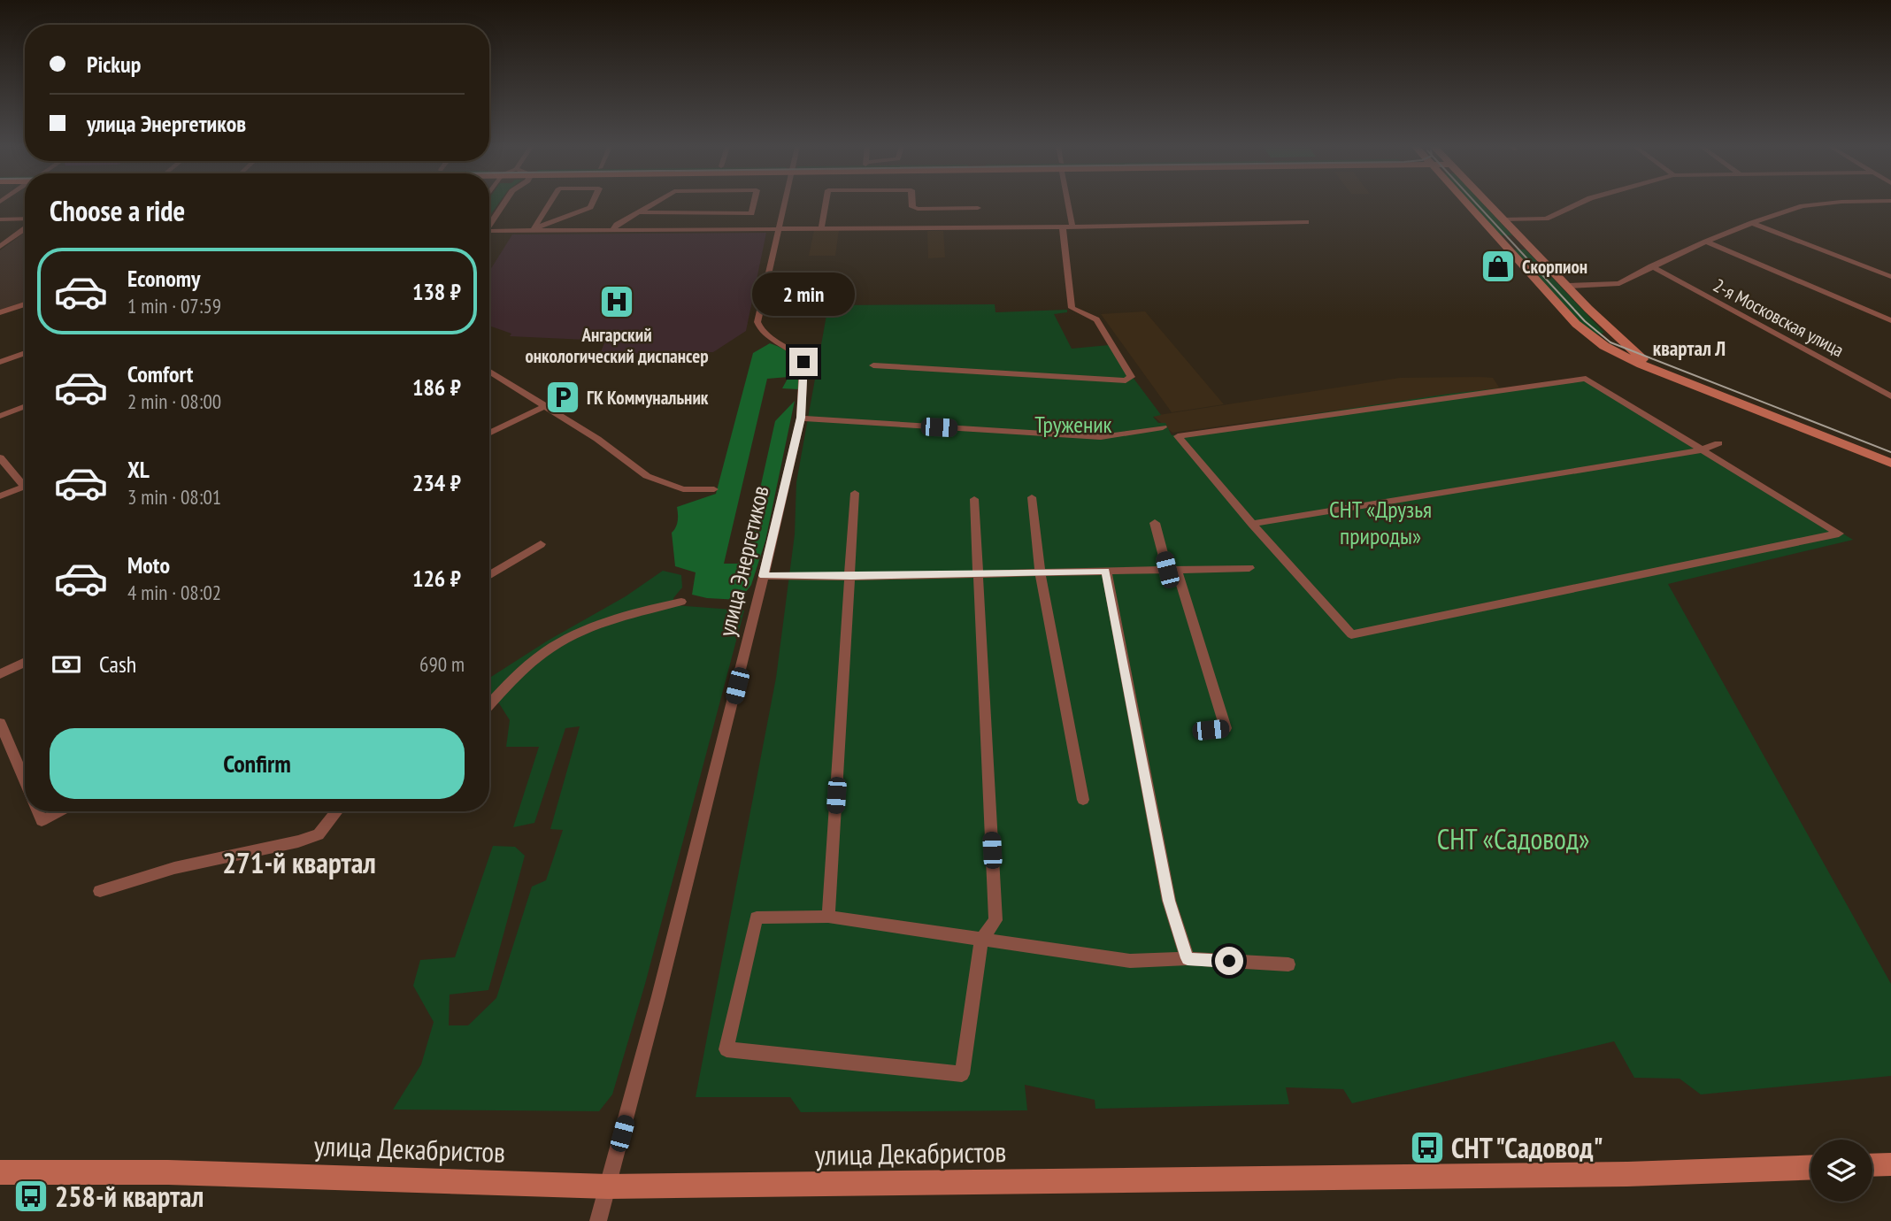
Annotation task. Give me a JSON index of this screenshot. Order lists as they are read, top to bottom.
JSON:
{
  "streets": {
    "street": ["2-я Московская улица", "улица Энергетиков", "улица Декабристов"]
  },
  "crossings": [
    ["улица Энергетиков", "улица Декабристов"]
  ],
  "districts": ["квартал Л", "271-й квартал"],
  "parks": ["Труженик", "СНТ «Друзья природы»", "СНТ «Садовод»"],
  "places": {
    "shop": ["Скорпион"],
    "hospital": ["Ангарский онкологический диспансер"],
    "parking": ["ГК Коммунальник"],
    "bus stop": ["СНТ \"Садовод\"", "258-й квартал"]
  },
  "page": {
    "banner": ["Pickup", "улица Энергетиков"],
    "heading": "Choose a ride",
    "list": [
      {
        "name": "Economy",
        "note": "1 min · 07:59",
        "value": "138 ₽"
      },
      {
        "name": "Comfort",
        "note": "2 min · 08:00",
        "value": "186 ₽"
      },
      {
        "name": "XL",
        "note": "3 min · 08:01",
        "value": "234 ₽"
      },
      {
        "name": "Moto",
        "note": "4 min · 08:02",
        "value": "126 ₽"
      }
    ],
    "bubble": "2 min",
    "pay": ["Cash", "690 m"],
    "buttons": "Confirm"
  }
}
